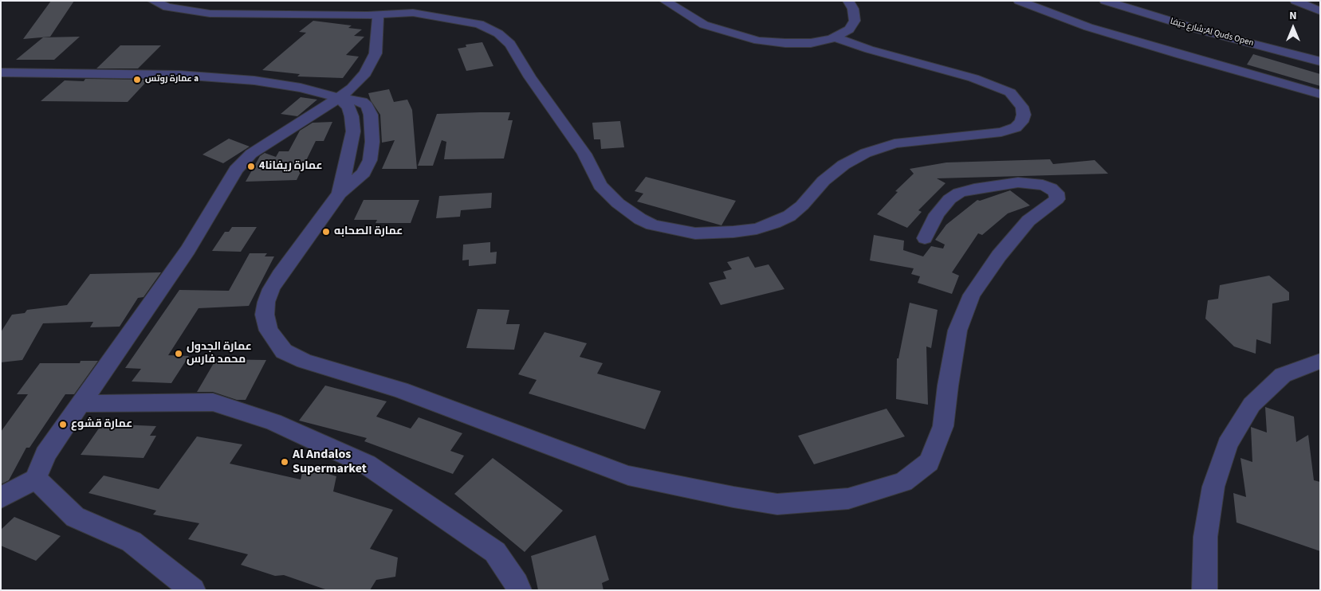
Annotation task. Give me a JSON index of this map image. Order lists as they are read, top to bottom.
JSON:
{
  "streets": {
    "street": ["شارع حيفا;Al Quds Open"]
  },
  "places": [
    "عمارة روتس a",
    "عمارة ريفانا4",
    "عمارة الصحابه",
    "عمارة الجدول محمد فارس",
    "عمارة قشوع",
    "Al Andalos Supermarket"
  ],
  "north": "top"
}
